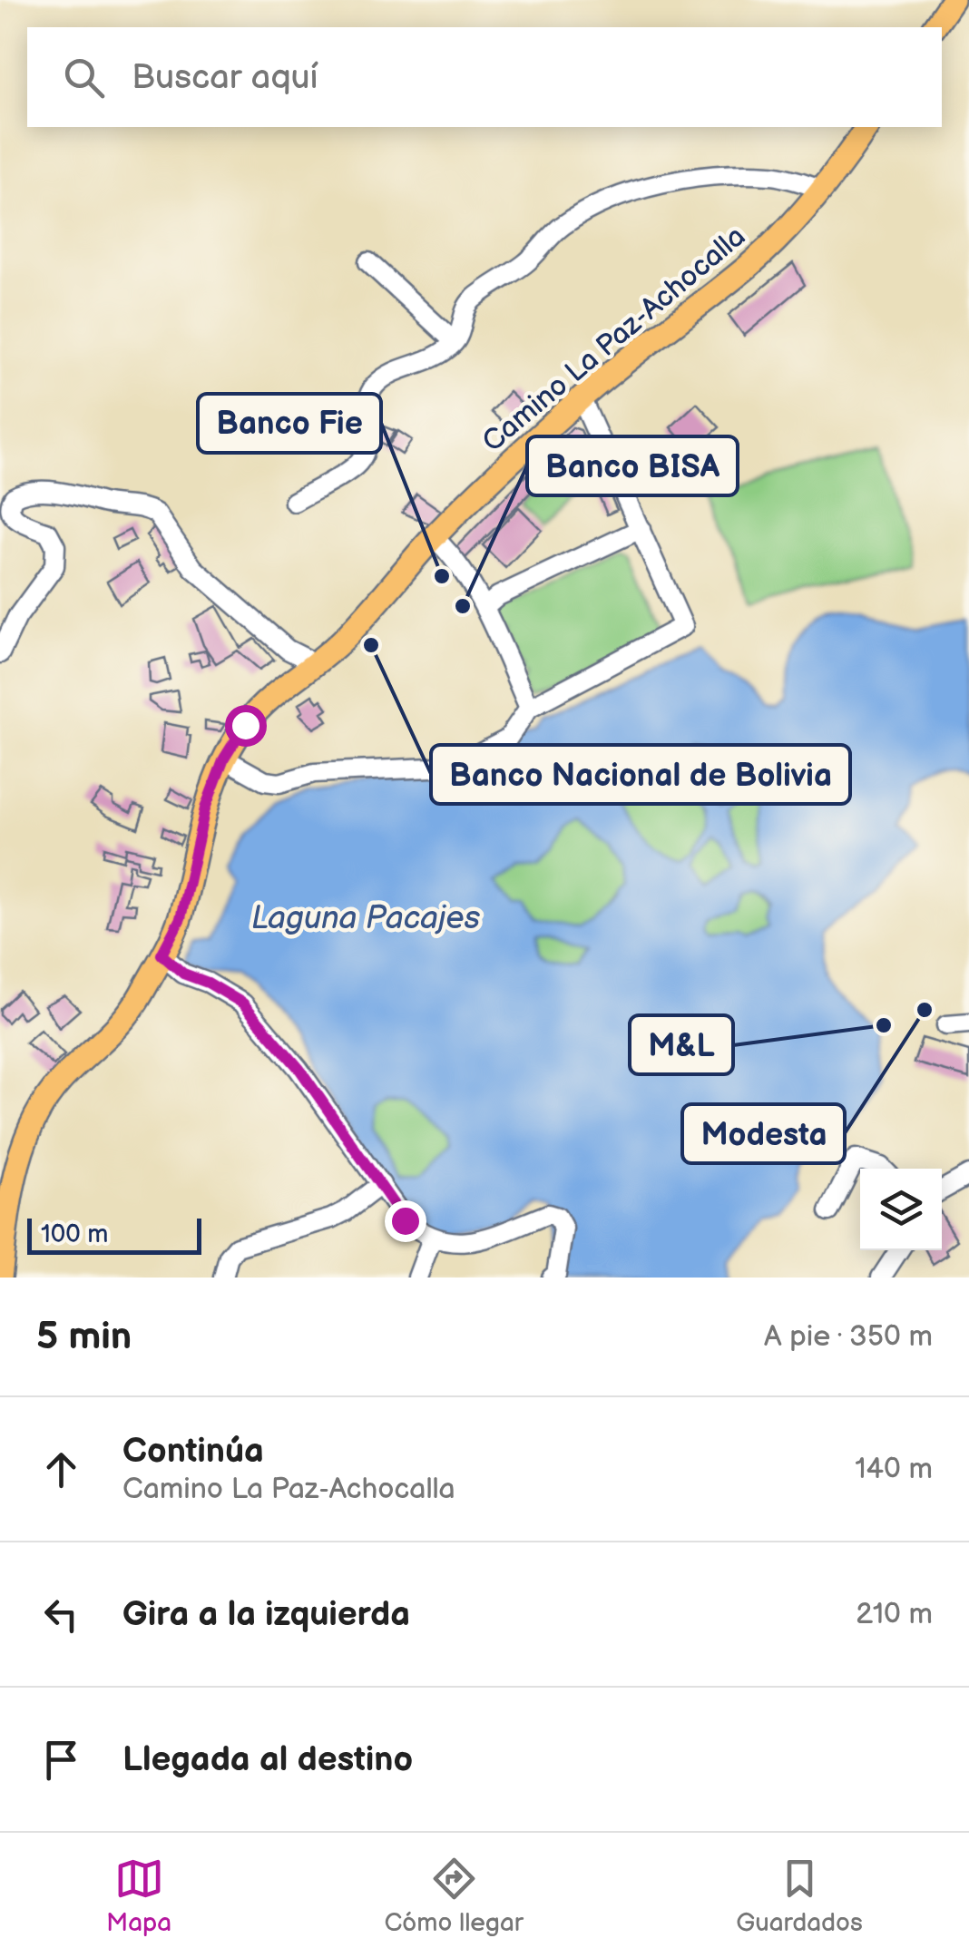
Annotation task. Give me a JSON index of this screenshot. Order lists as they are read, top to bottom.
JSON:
{
  "streets": {
    "main road": ["Camino La Paz-Achocalla"]
  },
  "water": ["Laguna Pacajes"],
  "places": [
    "Banco Fie",
    "Banco BISA",
    "Banco Nacional de Bolivia",
    "Modesta",
    "M&L"
  ],
  "scale_bar": "100 m",
  "page": {
    "search": "Buscar aquí",
    "scale": "100 m",
    "heading": ["5 min", "A pie · 350 m"],
    "list": [
      ["Continúa", "Camino La Paz-Achocalla", "140 m"],
      ["Gira a la izquierda", "210 m"],
      "Llegada al destino"
    ],
    "nav": ["Mapa", "Cómo llegar", "Guardados"]
  }
}
